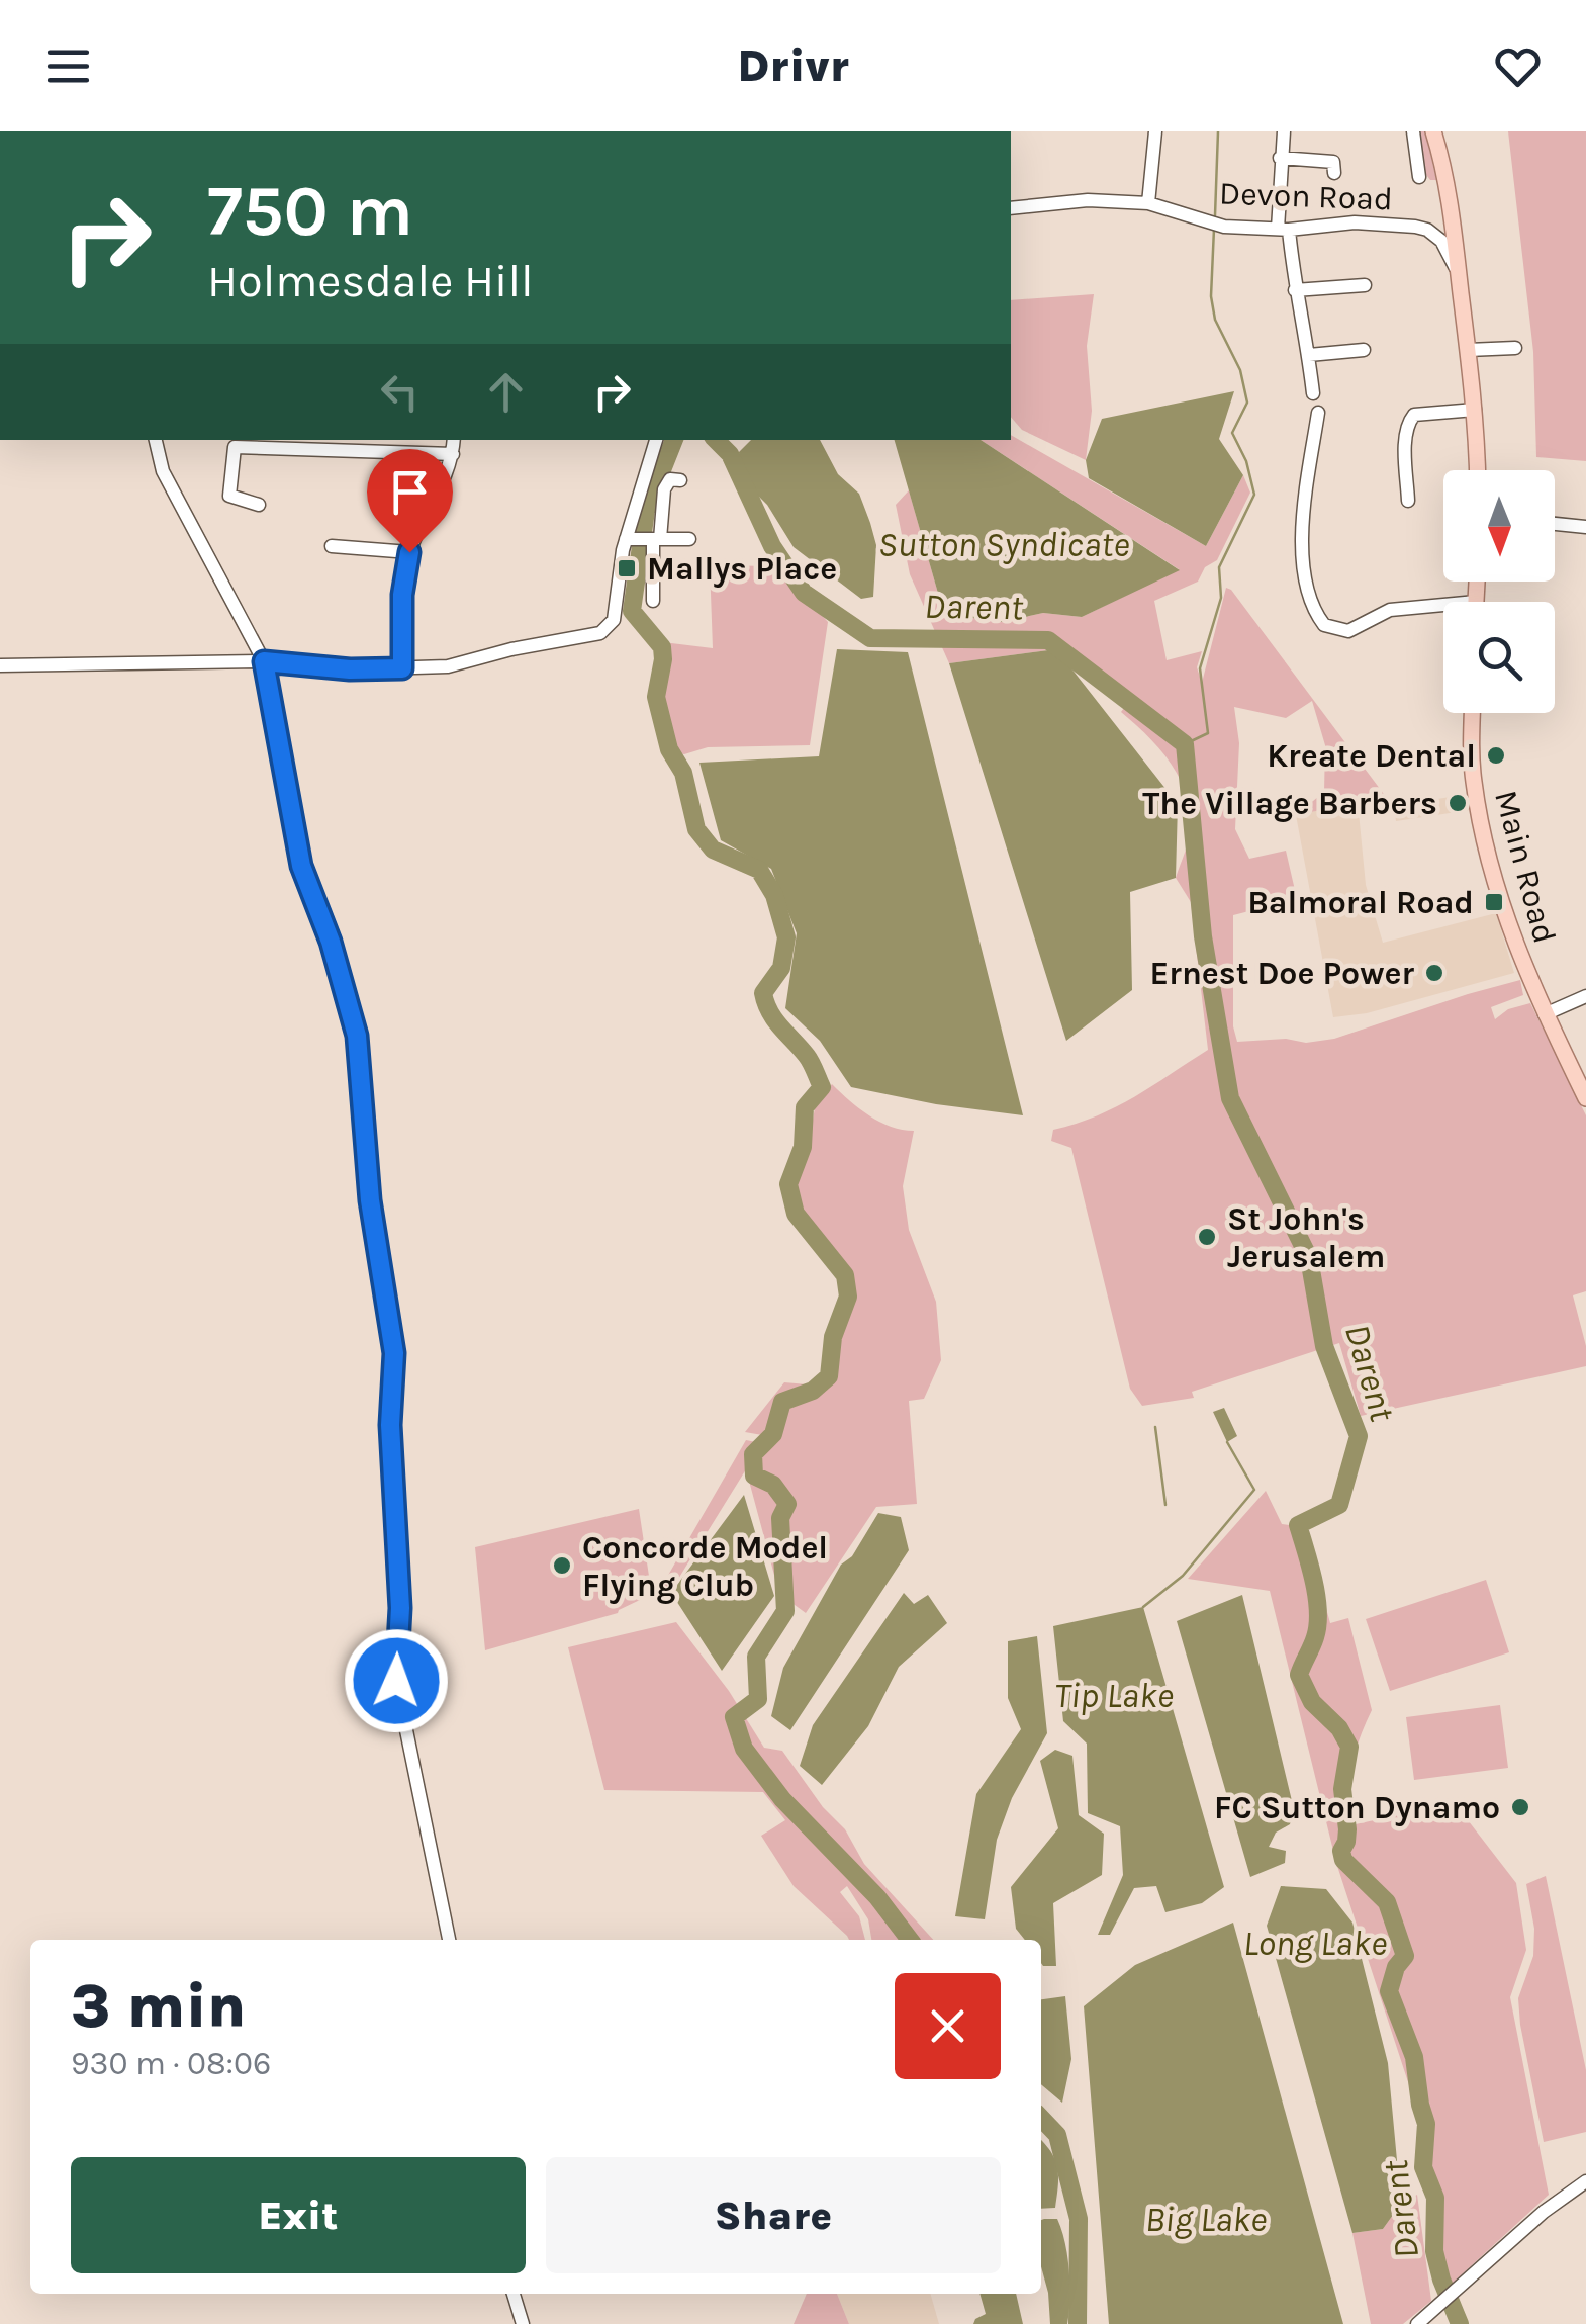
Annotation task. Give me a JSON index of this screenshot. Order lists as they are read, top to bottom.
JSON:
{
  "streets": {
    "main road": ["Main Road"],
    "street": ["Devon Road"]
  },
  "water": [
    "Sutton Syndicate",
    "Darent",
    "Tip Lake",
    "Long Lake",
    "Big Lake"
  ],
  "places": {
    "transit": ["Mallys Place", "Balmoral Road"],
    "other": [
      "Kreate Dental",
      "The Village Barbers",
      "Ernest Doe Power",
      "St John's Jerusalem",
      "Concorde Model Flying Club",
      "FC Sutton Dynamo"
    ]
  },
  "north": "bottom",
  "page": {
    "header": "Drivr",
    "turn": ["750 m", "Holmesdale Hill"],
    "heading": ["3 min", "930 m · 08:06"],
    "buttons": ["Exit", "Share"]
  }
}
